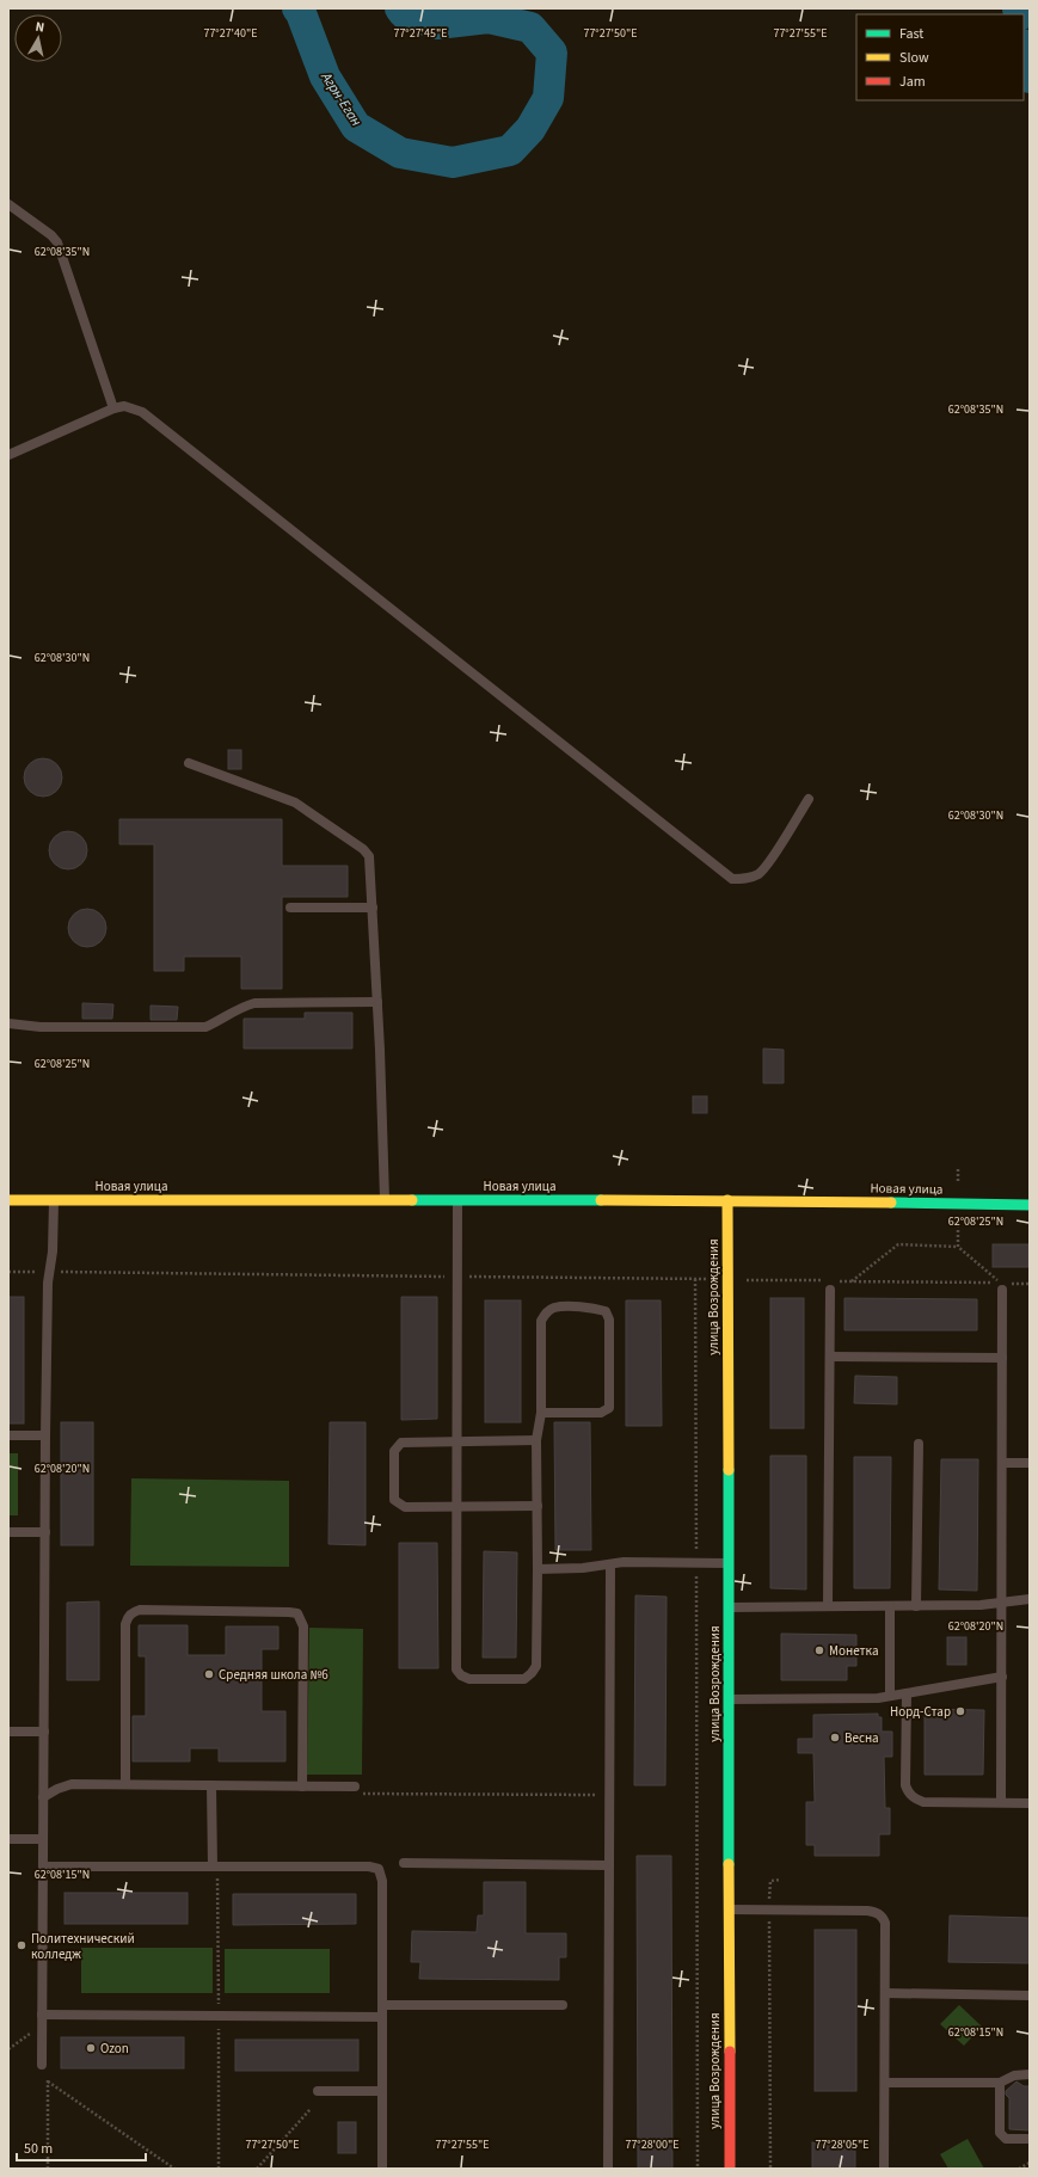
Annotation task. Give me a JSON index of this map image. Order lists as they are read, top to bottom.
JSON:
{
  "streets": {
    "street": ["Новая улица", "улица Возрождения"]
  },
  "crossings": [
    ["Новая улица", "улица Возрождения"]
  ],
  "water": ["Агрн-Еган"],
  "places": [
    "Монетка",
    "Средняя школа №6",
    "Норд-Стар",
    "Весна",
    "Политехнический колледж",
    "Ozon"
  ],
  "legend": ["Fast", "Slow", "Jam"],
  "scale_bar": "50 m",
  "north": "top",
  "coordinates": [
    "77°27'45\"E",
    "77°27'50\"E",
    "77°27'55\"E",
    "77°27'40\"E",
    "62°08'35\"N",
    "62°08'30\"N",
    "62°08'25\"N",
    "62°08'20\"N",
    "62°08'15\"N",
    "77°28'00\"E",
    "77°28'05\"E"
  ]
}
